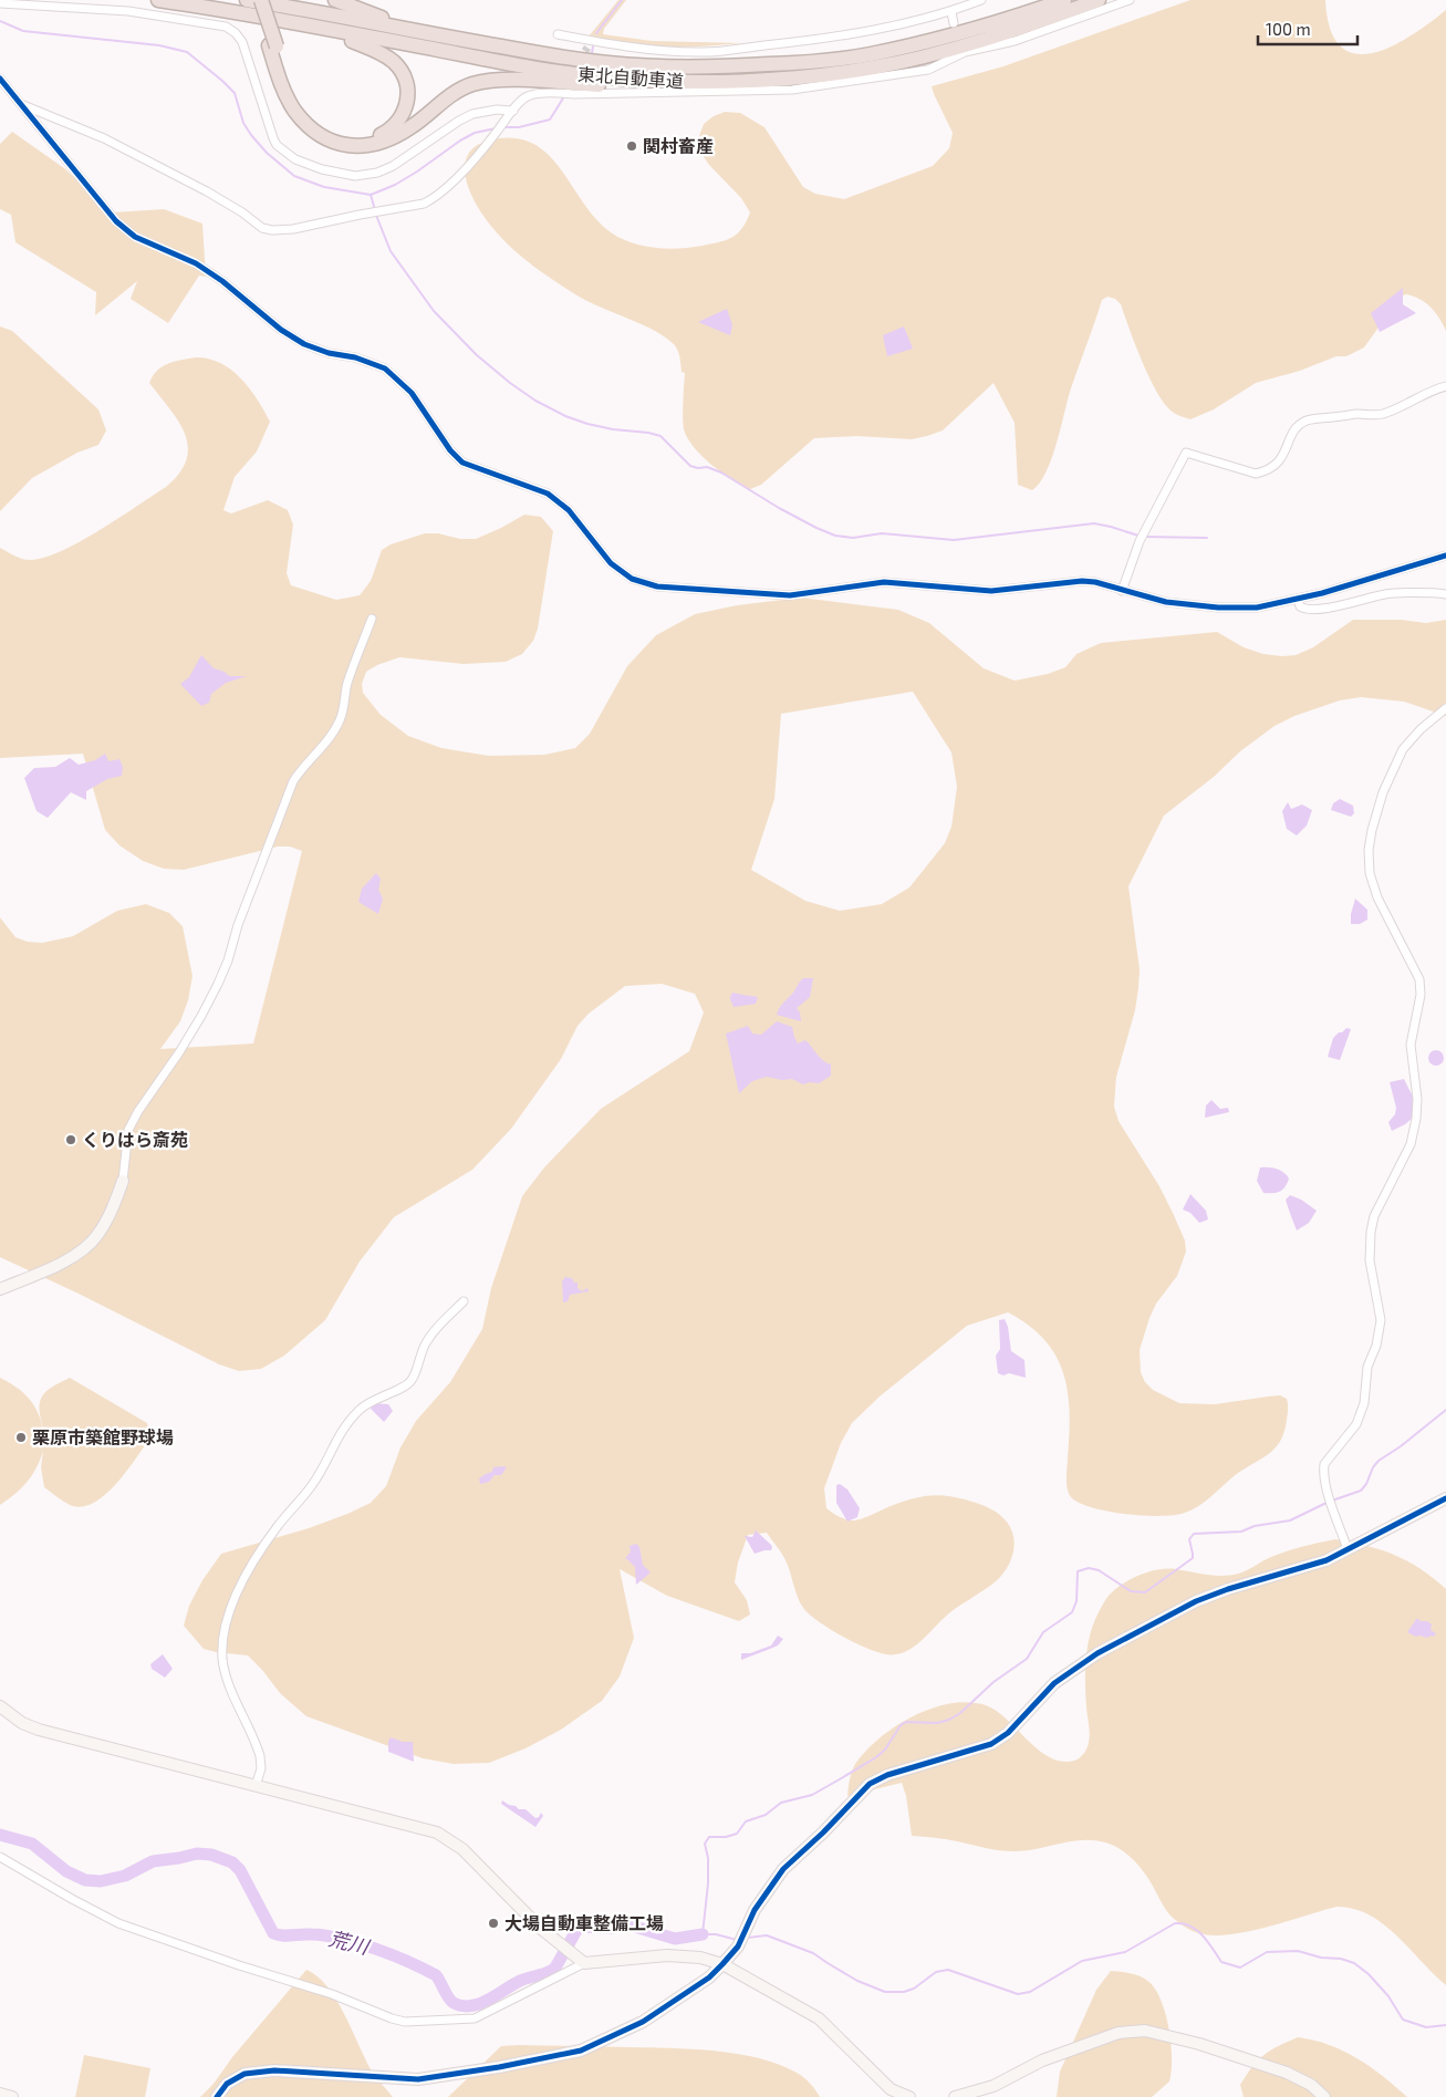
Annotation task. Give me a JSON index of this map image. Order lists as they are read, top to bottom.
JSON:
{
  "streets": {
    "highway": ["東北自動車道"]
  },
  "water": ["荒川"],
  "places": [
    "関村畜産",
    "くりはら斎苑",
    "栗原市築館野球場",
    "大場自動車整備工場"
  ],
  "scale_bar": "100 m"
}
